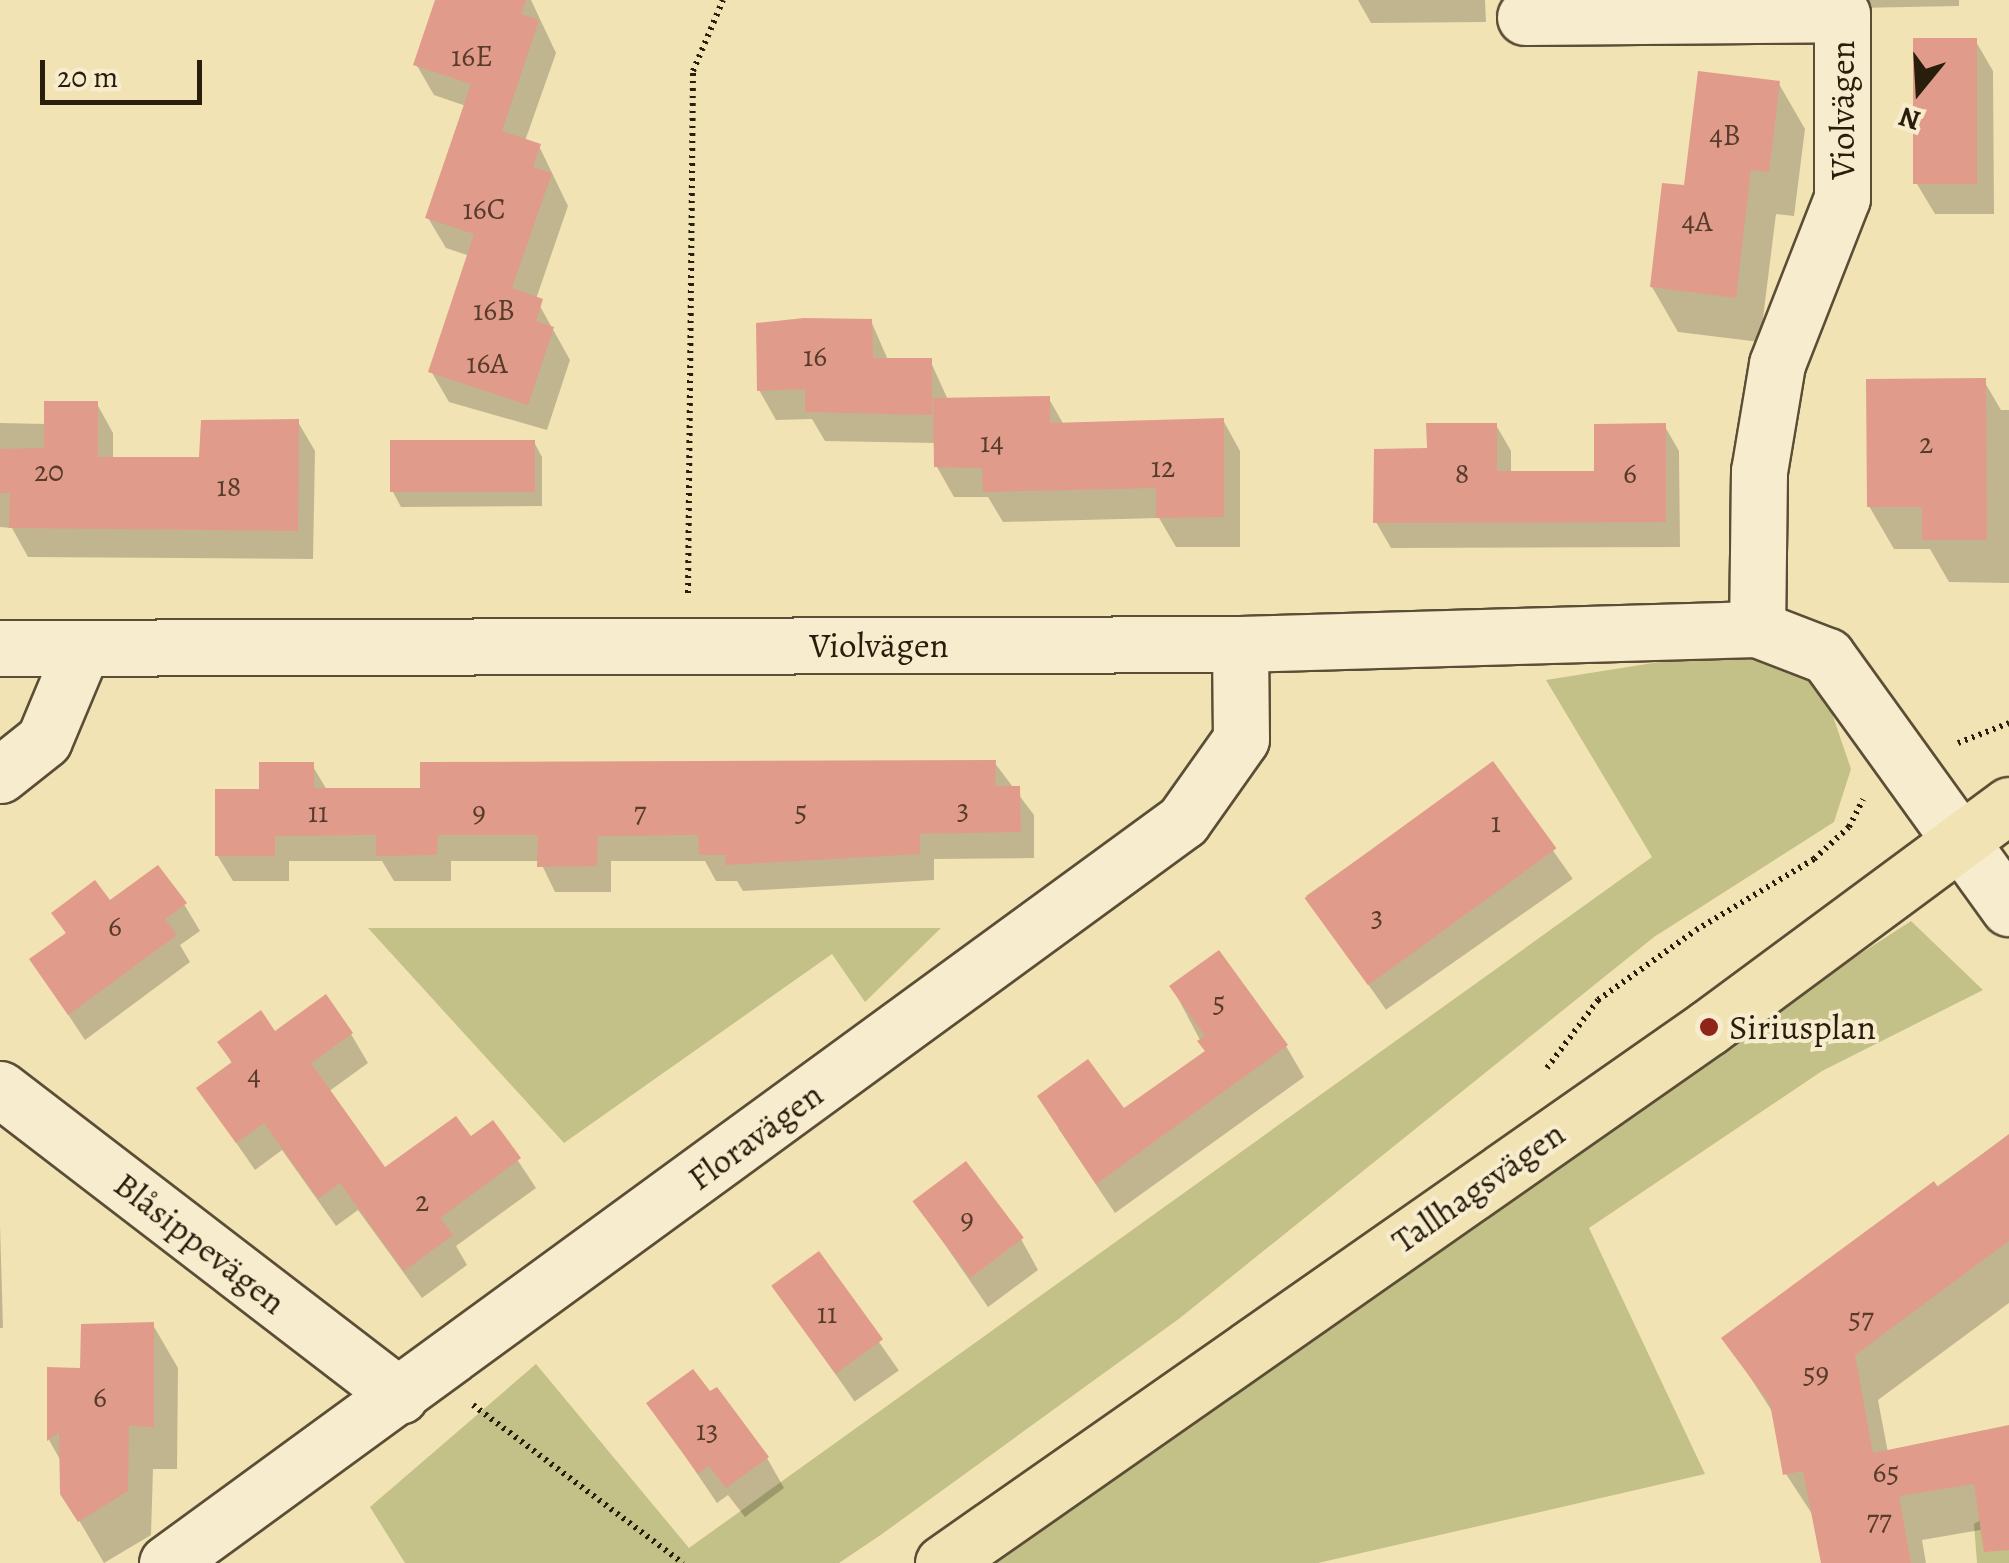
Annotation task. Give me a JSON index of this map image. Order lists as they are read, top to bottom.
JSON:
{
  "streets": {
    "main road": ["Tallhagsvägen"],
    "street": ["Violvägen", "Floravägen", "Blåsippevägen"]
  },
  "crossings": [
    ["Violvägen", "Floravägen"],
    ["Violvägen", "Tallhagsvägen"],
    ["Floravägen", "Blåsippevägen"]
  ],
  "places": ["Siriusplan"],
  "house_numbers": [
    "16E",
    "4B",
    "16C",
    "4A",
    "16B",
    "16",
    "16A",
    "14",
    "2",
    "12",
    "20",
    "8",
    "6",
    "18",
    "3",
    "5",
    "11",
    "9",
    "7",
    "1",
    "3",
    "6",
    "5",
    "4",
    "2",
    "9",
    "11",
    "57",
    "59",
    "6",
    "13",
    "65",
    "77"
  ],
  "scale_bar": "20 m",
  "north": "bottom"
}
